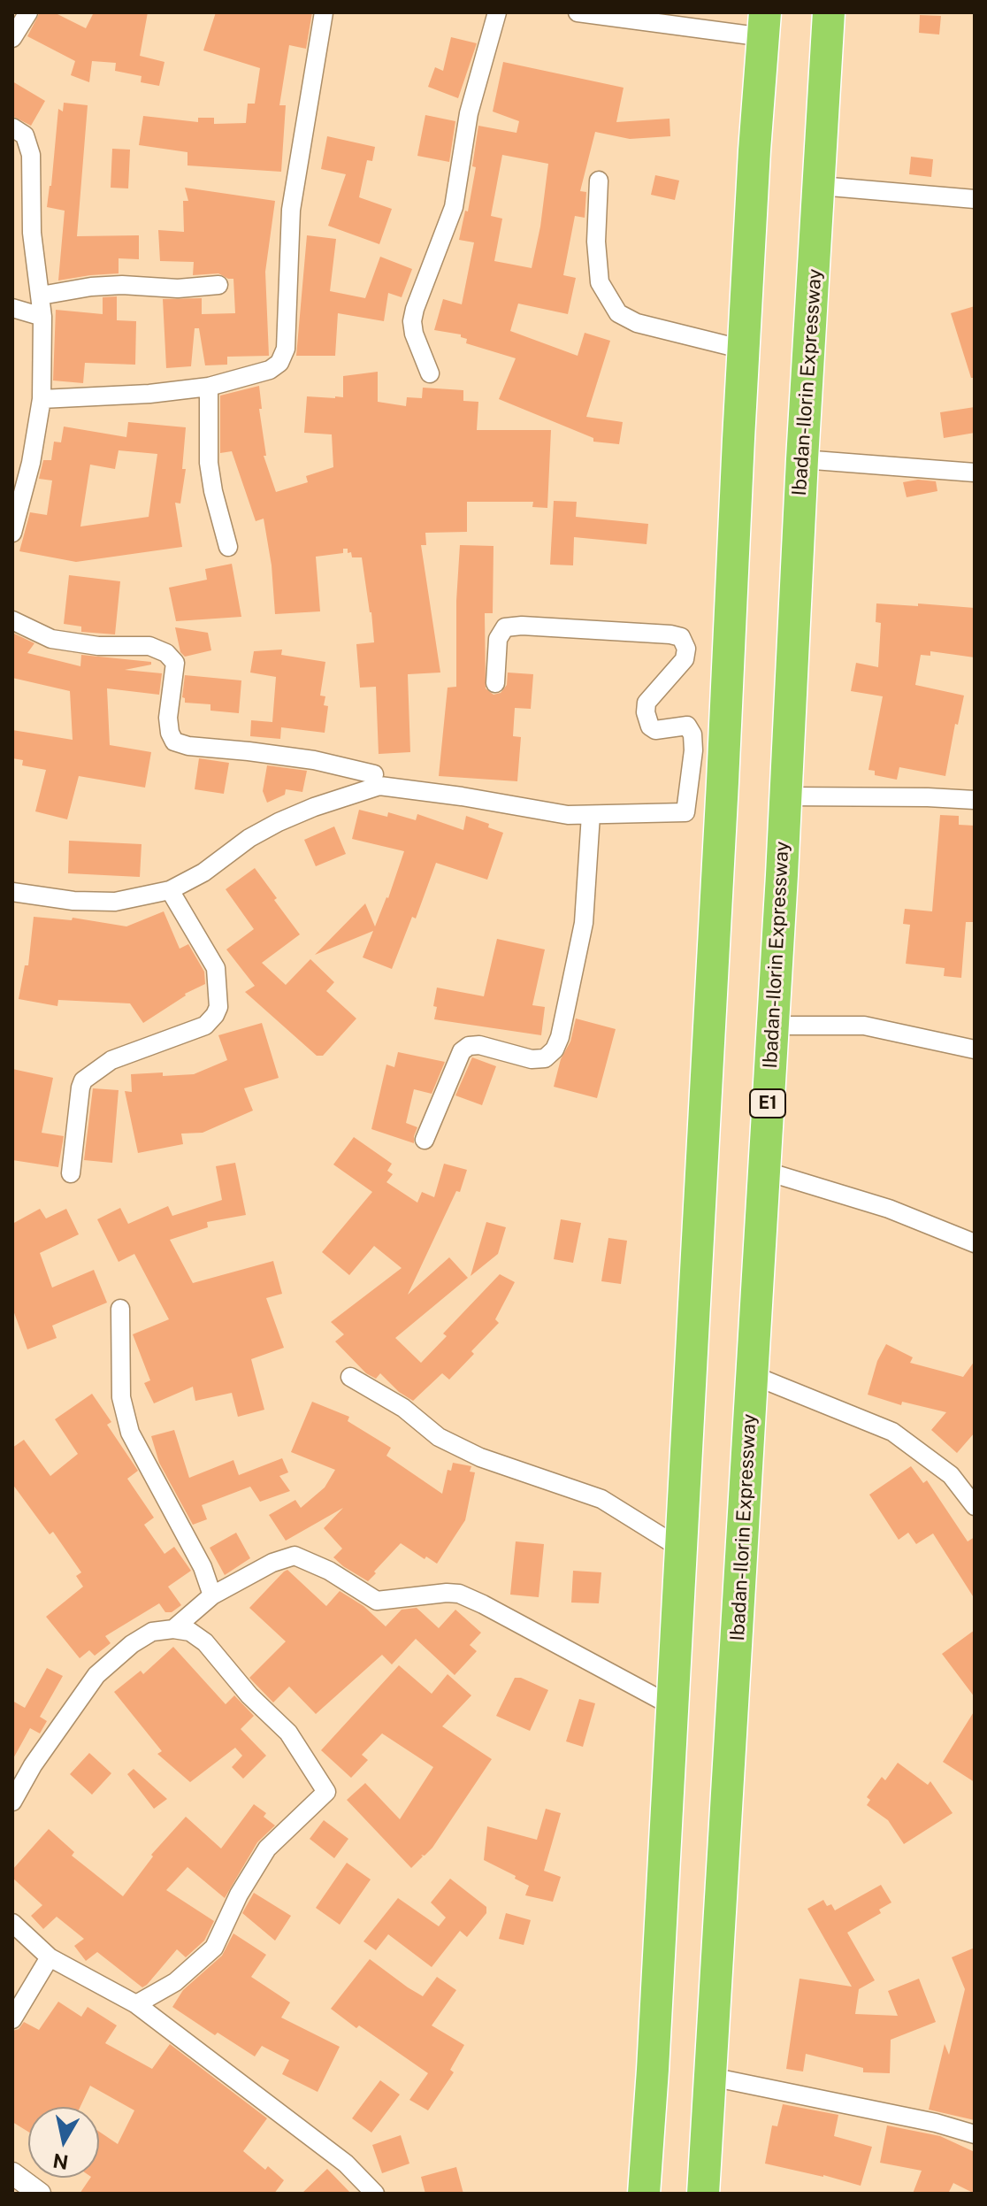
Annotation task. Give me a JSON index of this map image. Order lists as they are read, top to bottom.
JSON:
{
  "streets": {
    "highway": ["Ibadan-Ilorin Expressway", "E1"]
  },
  "north": "bottom"
}
